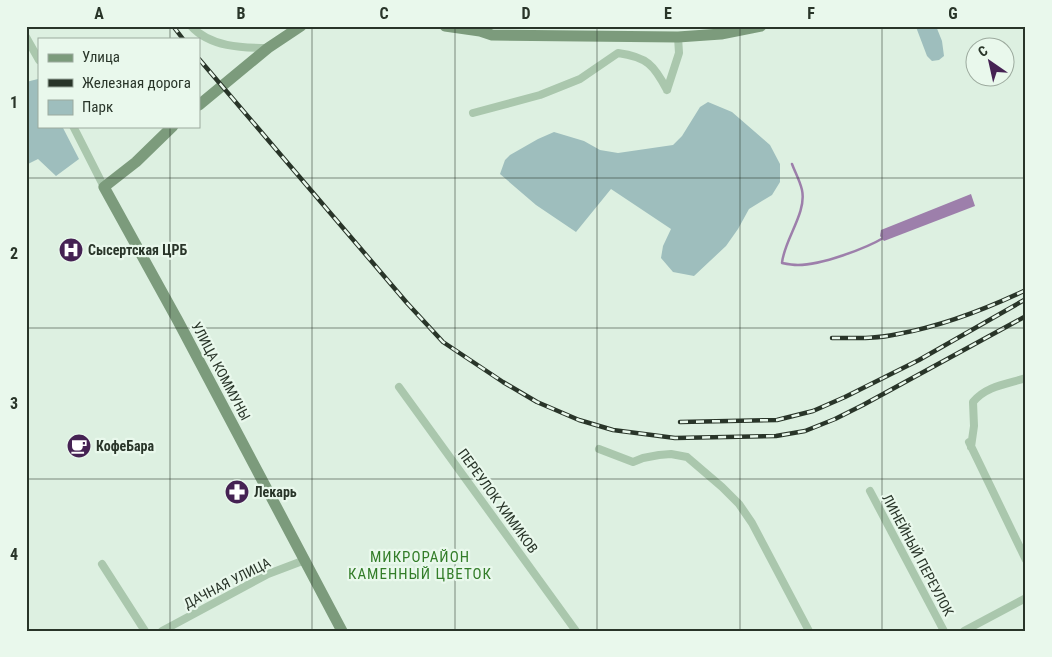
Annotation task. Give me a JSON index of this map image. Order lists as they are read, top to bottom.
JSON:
{
  "streets": {
    "street": [
      "УЛИЦА КОММУНЫ",
      "ПЕРЕУЛОК ХИМИКОВ",
      "ЛИНЕЙНЫЙ ПЕРЕУЛОК",
      "ДАЧНАЯ УЛИЦА"
    ]
  },
  "crossings": [
    ["УЛИЦА КОММУНЫ", "ДАЧНАЯ УЛИЦА"]
  ],
  "districts": ["МИКРОРАЙОН КАМЕННЫЙ ЦВЕТОК"],
  "places": {
    "hospital": ["Сысертская ЦРБ"],
    "cafe": ["КофеБара"],
    "pharmacy": ["Лекарь"]
  },
  "legend": ["Улица", "Железная дорога", "Парк"],
  "north": "top left",
  "grid": {
    "columns": [
      "A",
      "B",
      "C",
      "D",
      "E",
      "F",
      "G"
    ],
    "rows": [
      "1",
      "2",
      "3",
      "4"
    ]
  }
}
